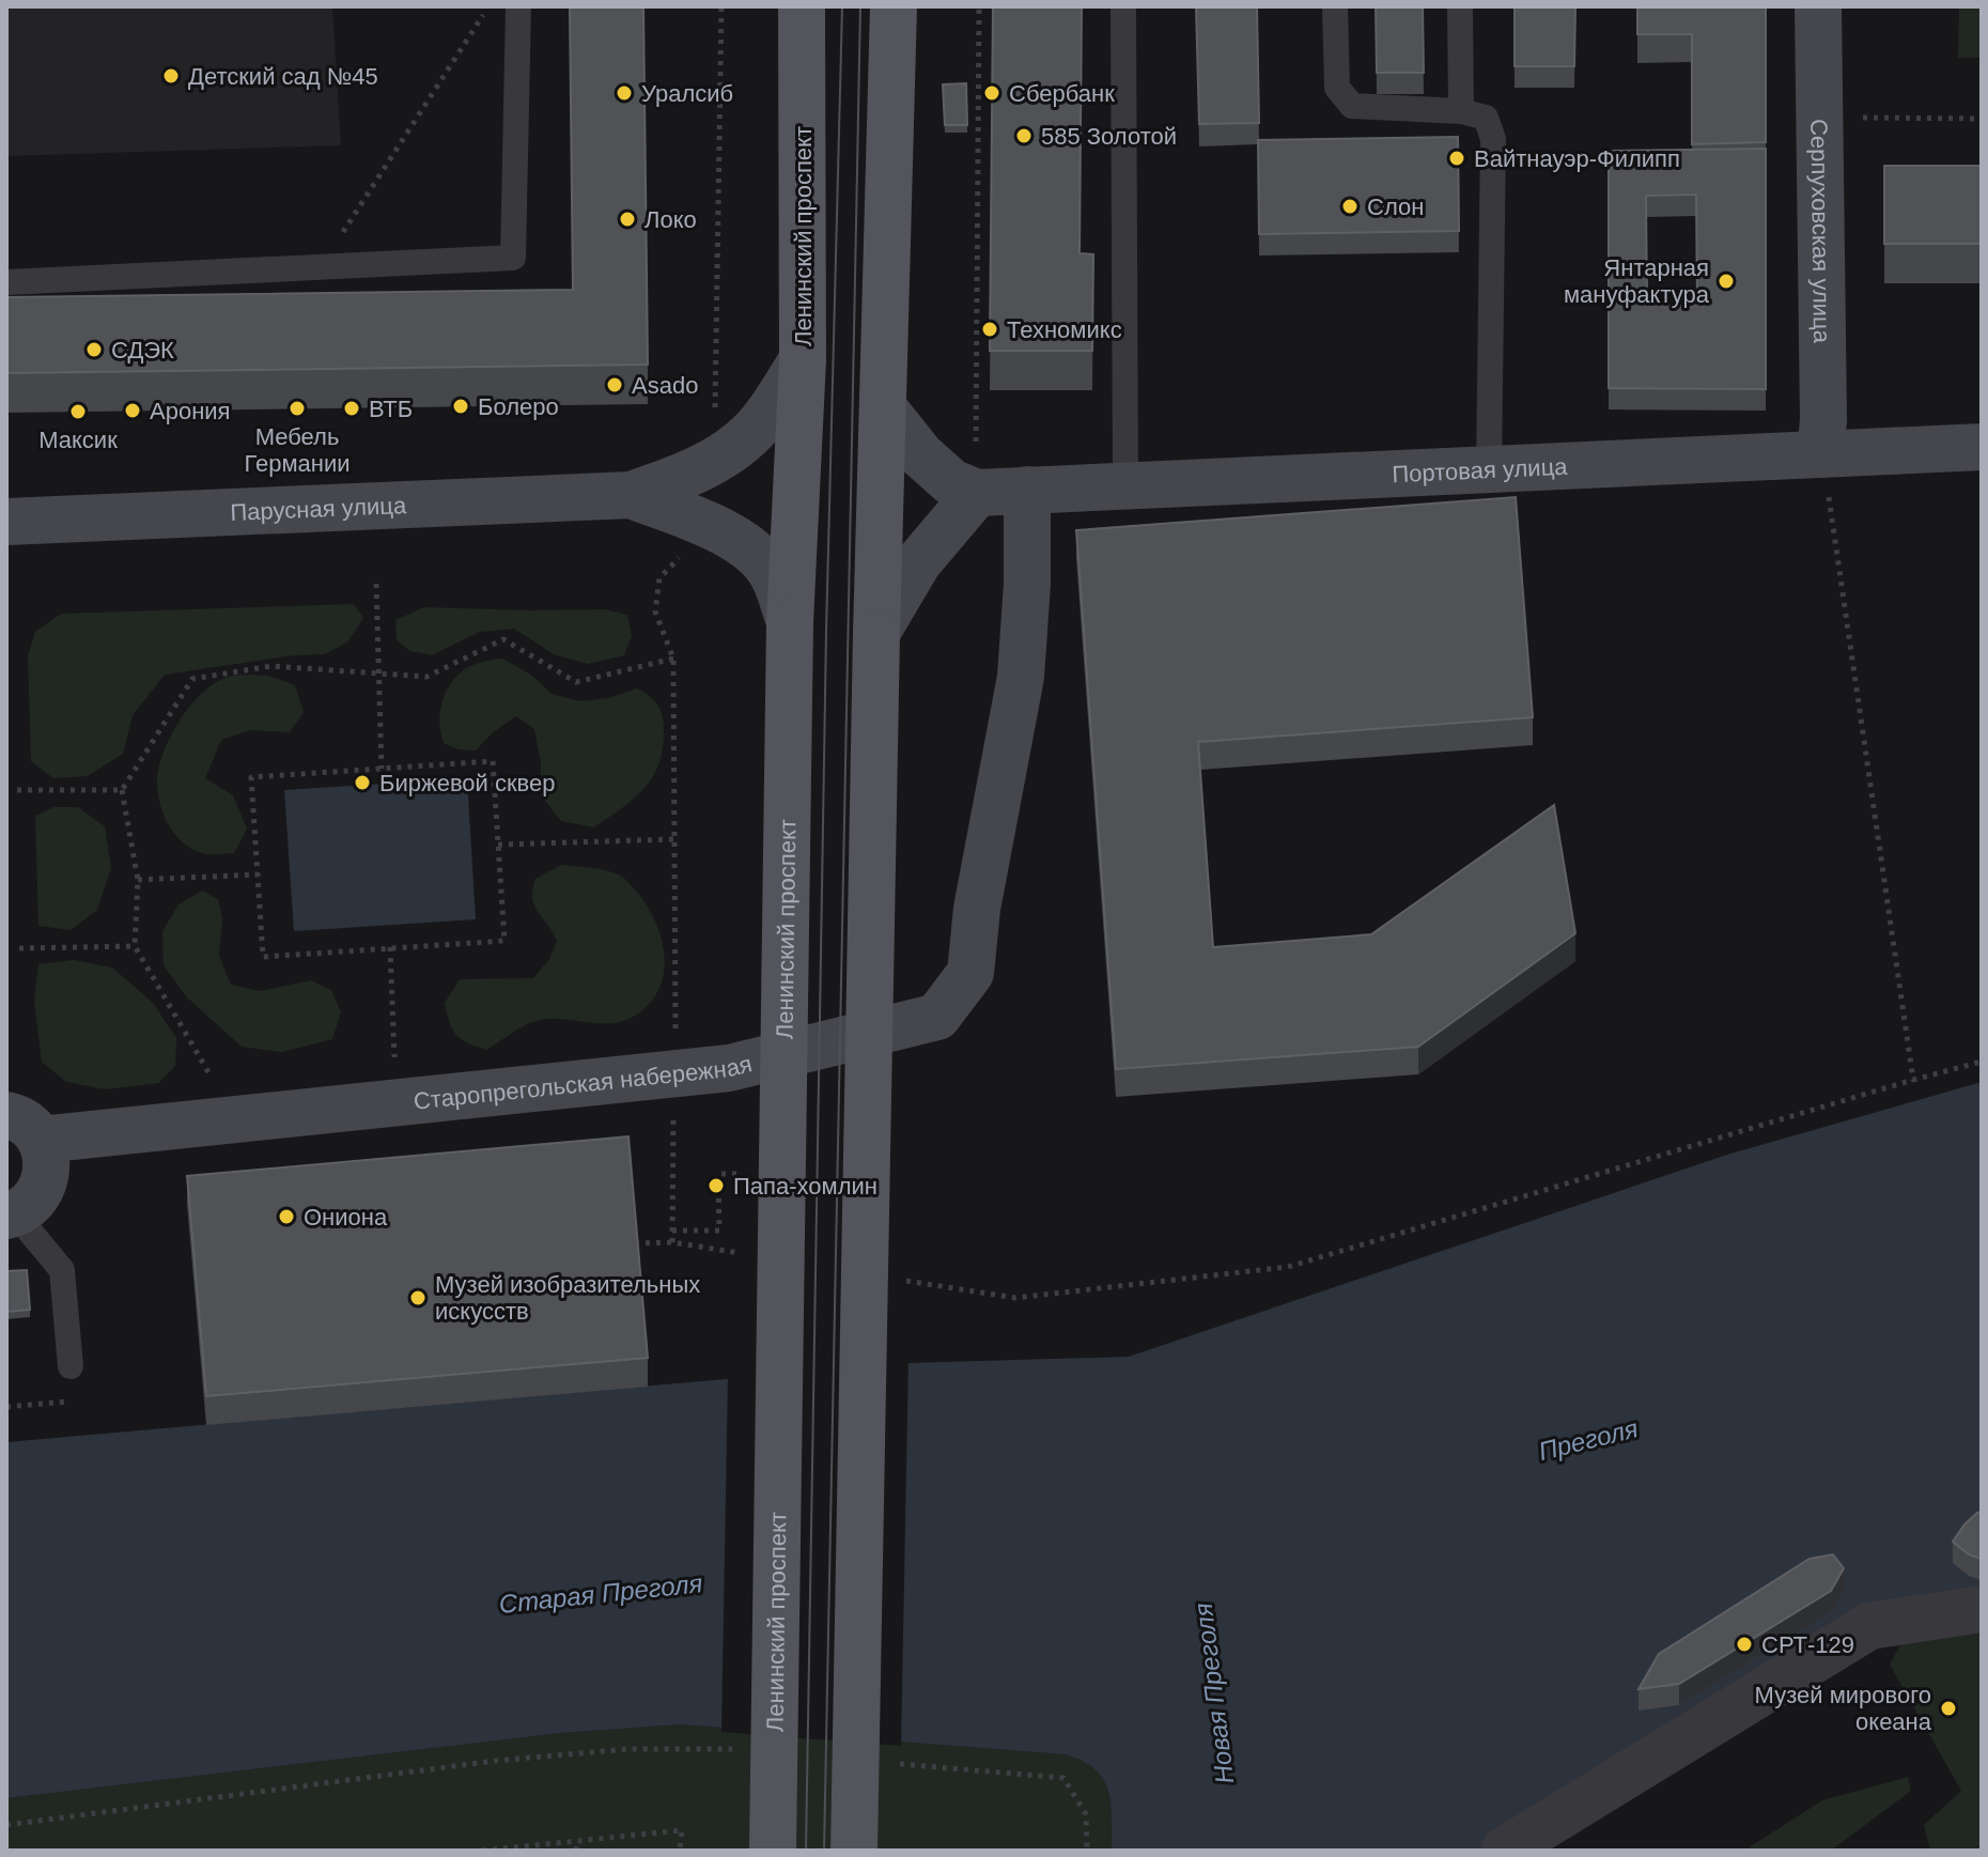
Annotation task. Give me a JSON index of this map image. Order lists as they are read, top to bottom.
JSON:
{
  "streets": {
    "main road": ["Ленинский проспект"],
    "street": [
      "Серпуховская улица",
      "Портовая улица",
      "Парусная улица",
      "Старопрегольская набережная"
    ]
  },
  "crossings": [
    ["Серпуховская улица", "Портовая улица"],
    ["Портовая улица", "Старопрегольская набережная"]
  ],
  "water": ["Преголя", "Старая Преголя", "Новая Преголя"],
  "places": [
    "Детский сад №45",
    "Уралсиб",
    "Сбербанк",
    "585 Золотой",
    "Вайтнауэр-Филипп",
    "Слон",
    "Локо",
    "Янтарная мануфактура",
    "Техномикс",
    "СДЭК",
    "Asado",
    "Болеро",
    "Мебель Германии",
    "ВТБ",
    "Арония",
    "Максик",
    "Биржевой сквер",
    "Папа-хомлин",
    "Ониона",
    "Музей изобразительных искусств",
    "СРТ-129",
    "Музей мирового океана"
  ]
}
